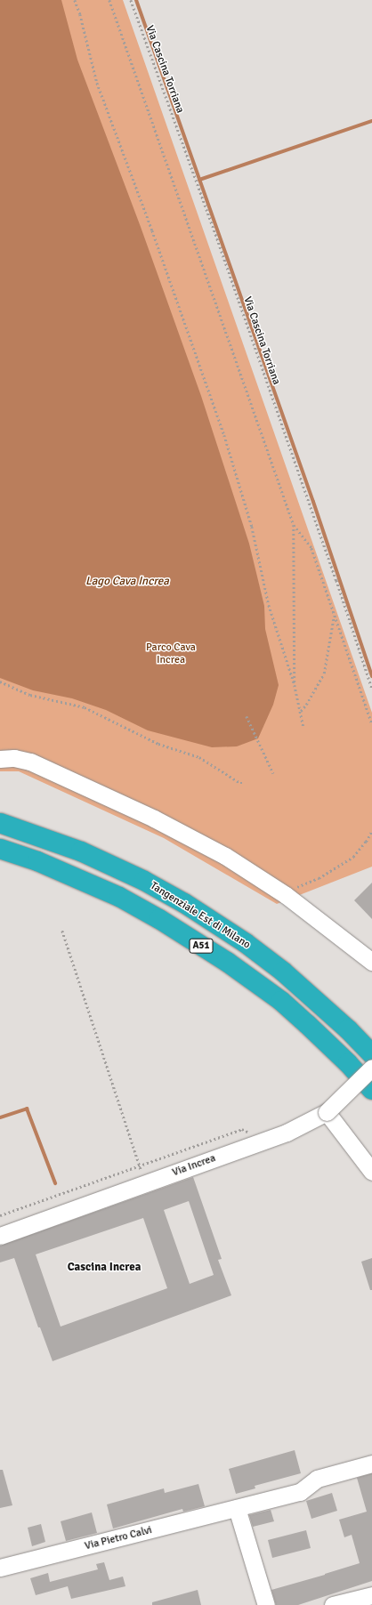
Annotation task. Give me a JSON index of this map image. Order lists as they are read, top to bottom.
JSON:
{
  "streets": {
    "highway": ["Tangenziale Est di Milano", "A51"],
    "street": ["Via Increa", "Via Pietro Calvi"],
    "path": ["Via Cascina Torriana"]
  },
  "districts": ["Cascina Increa"],
  "water": ["Lago Cava Increa"],
  "parks": ["Parco Cava Increa"]
}
